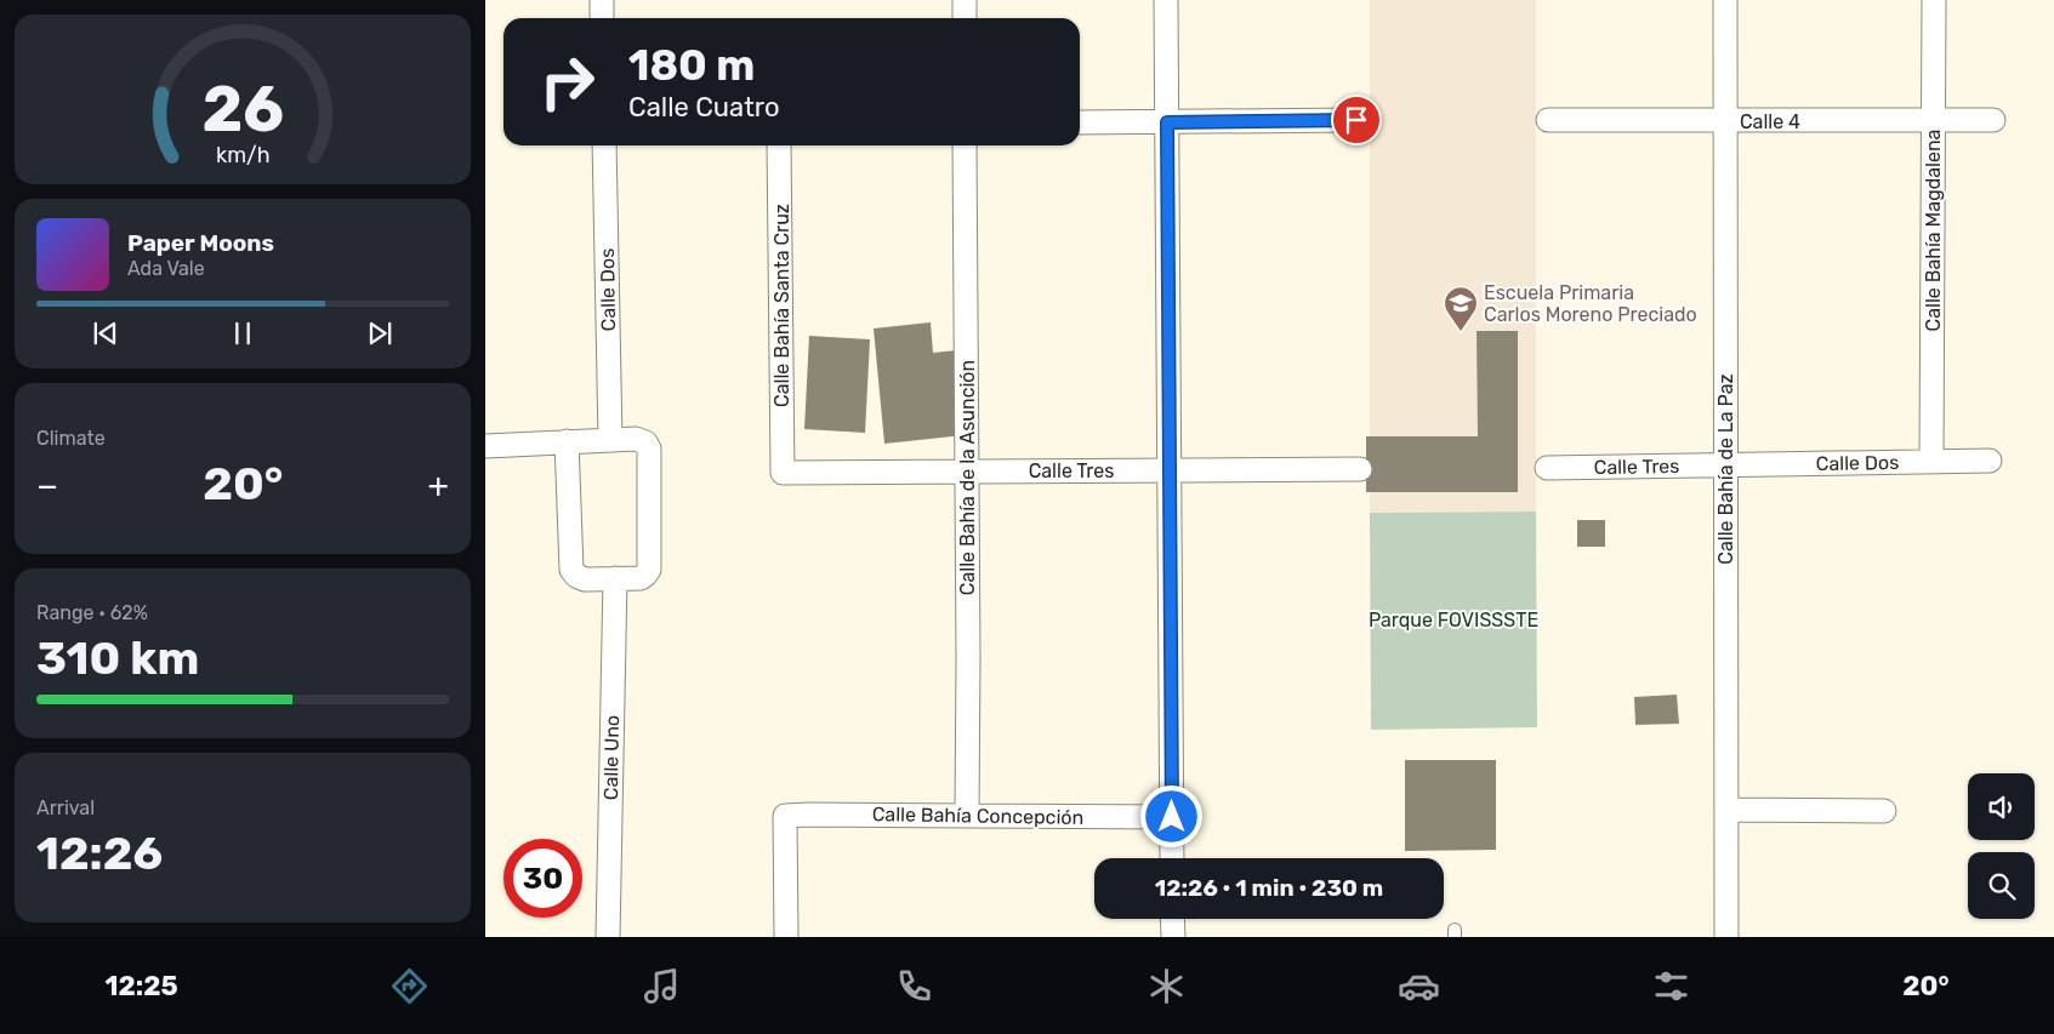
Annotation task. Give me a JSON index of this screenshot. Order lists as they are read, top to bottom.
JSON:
{
  "streets": {
    "street": [
      "Calle 4",
      "Calle Bahía Magdalena",
      "Calle Dos",
      "Calle Bahía Santa Cruz",
      "Calle Tres",
      "Calle Bahía de La Paz",
      "Calle Bahía de la Asunción",
      "Calle Uno",
      "Calle Bahía Concepción"
    ]
  },
  "crossings": [
    ["Calle 4", "Calle Bahía Magdalena"],
    ["Calle 4", "Calle Bahía de La Paz"],
    ["Calle Bahía Magdalena", "Calle Dos"],
    ["Calle Dos", "Calle Tres"],
    ["Calle Dos", "Calle Bahía de La Paz"],
    ["Calle Bahía Santa Cruz", "Calle Tres"],
    ["Calle Tres", "Calle Bahía de La Paz"],
    ["Calle Tres", "Calle Bahía de la Asunción"],
    ["Calle Bahía de la Asunción", "Calle Bahía Concepción"]
  ],
  "parks": ["Parque FOVISSSTE"],
  "places": {
    "school or university": ["Escuela Primaria Carlos Moreno Preciado"]
  },
  "page": {
    "turn": ["180 m", "Calle Cuatro"],
    "song": ["Paper Moons", "Ada Vale"],
    "tile": [
      "Climate",
      ["Range · 62%", "310 km"],
      ["Arrival", "12:26"]
    ],
    "heat": ["−", "20°", "+"],
    "limit": "30",
    "trip": "12:26 · 1 min · 230 m",
    "tabs": ["12:25", "20°"],
    "gauge": ["26", "km/h"]
  }
}
